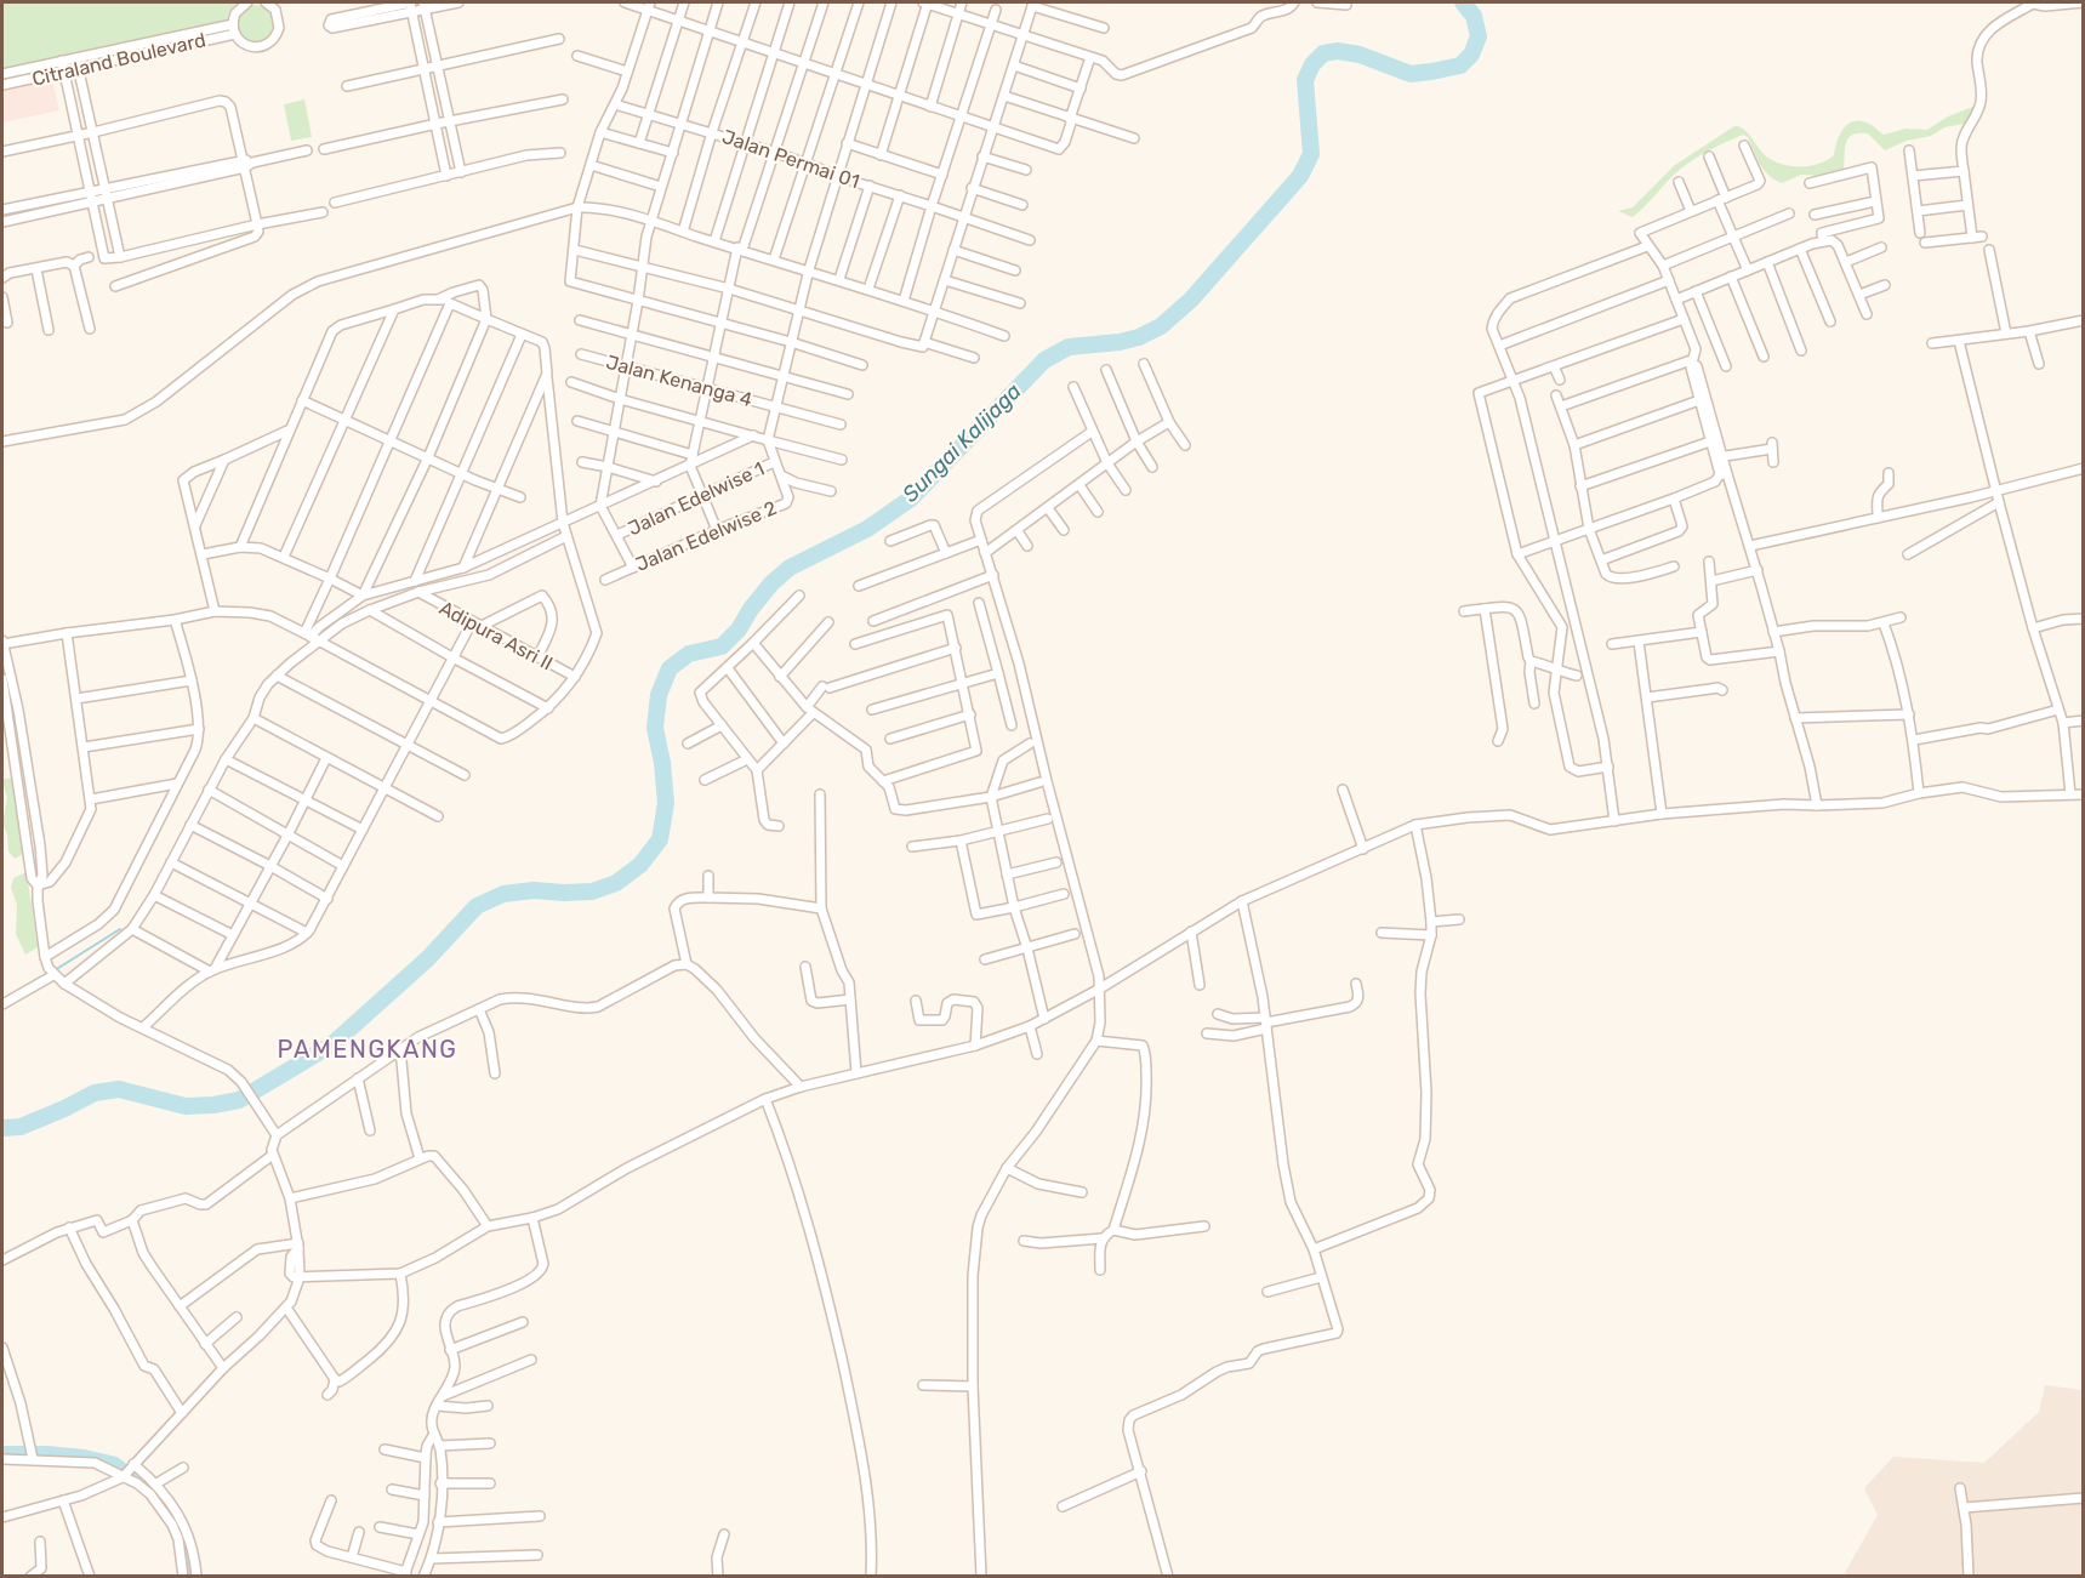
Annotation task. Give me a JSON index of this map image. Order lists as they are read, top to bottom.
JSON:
{
  "streets": {
    "street": [
      "Citraland Boulevard",
      "Jalan Permai 01",
      "Jalan Kenanga 4",
      "Jalan Edelwise 1",
      "Jalan Edelwise 2",
      "Adipura Asri II"
    ]
  },
  "crossings": [
    ["Jalan Edelwise 1", "Jalan Edelwise 2"]
  ],
  "districts": ["PAMENGKANG"],
  "water": ["Sungai Kalijaga"]
}
